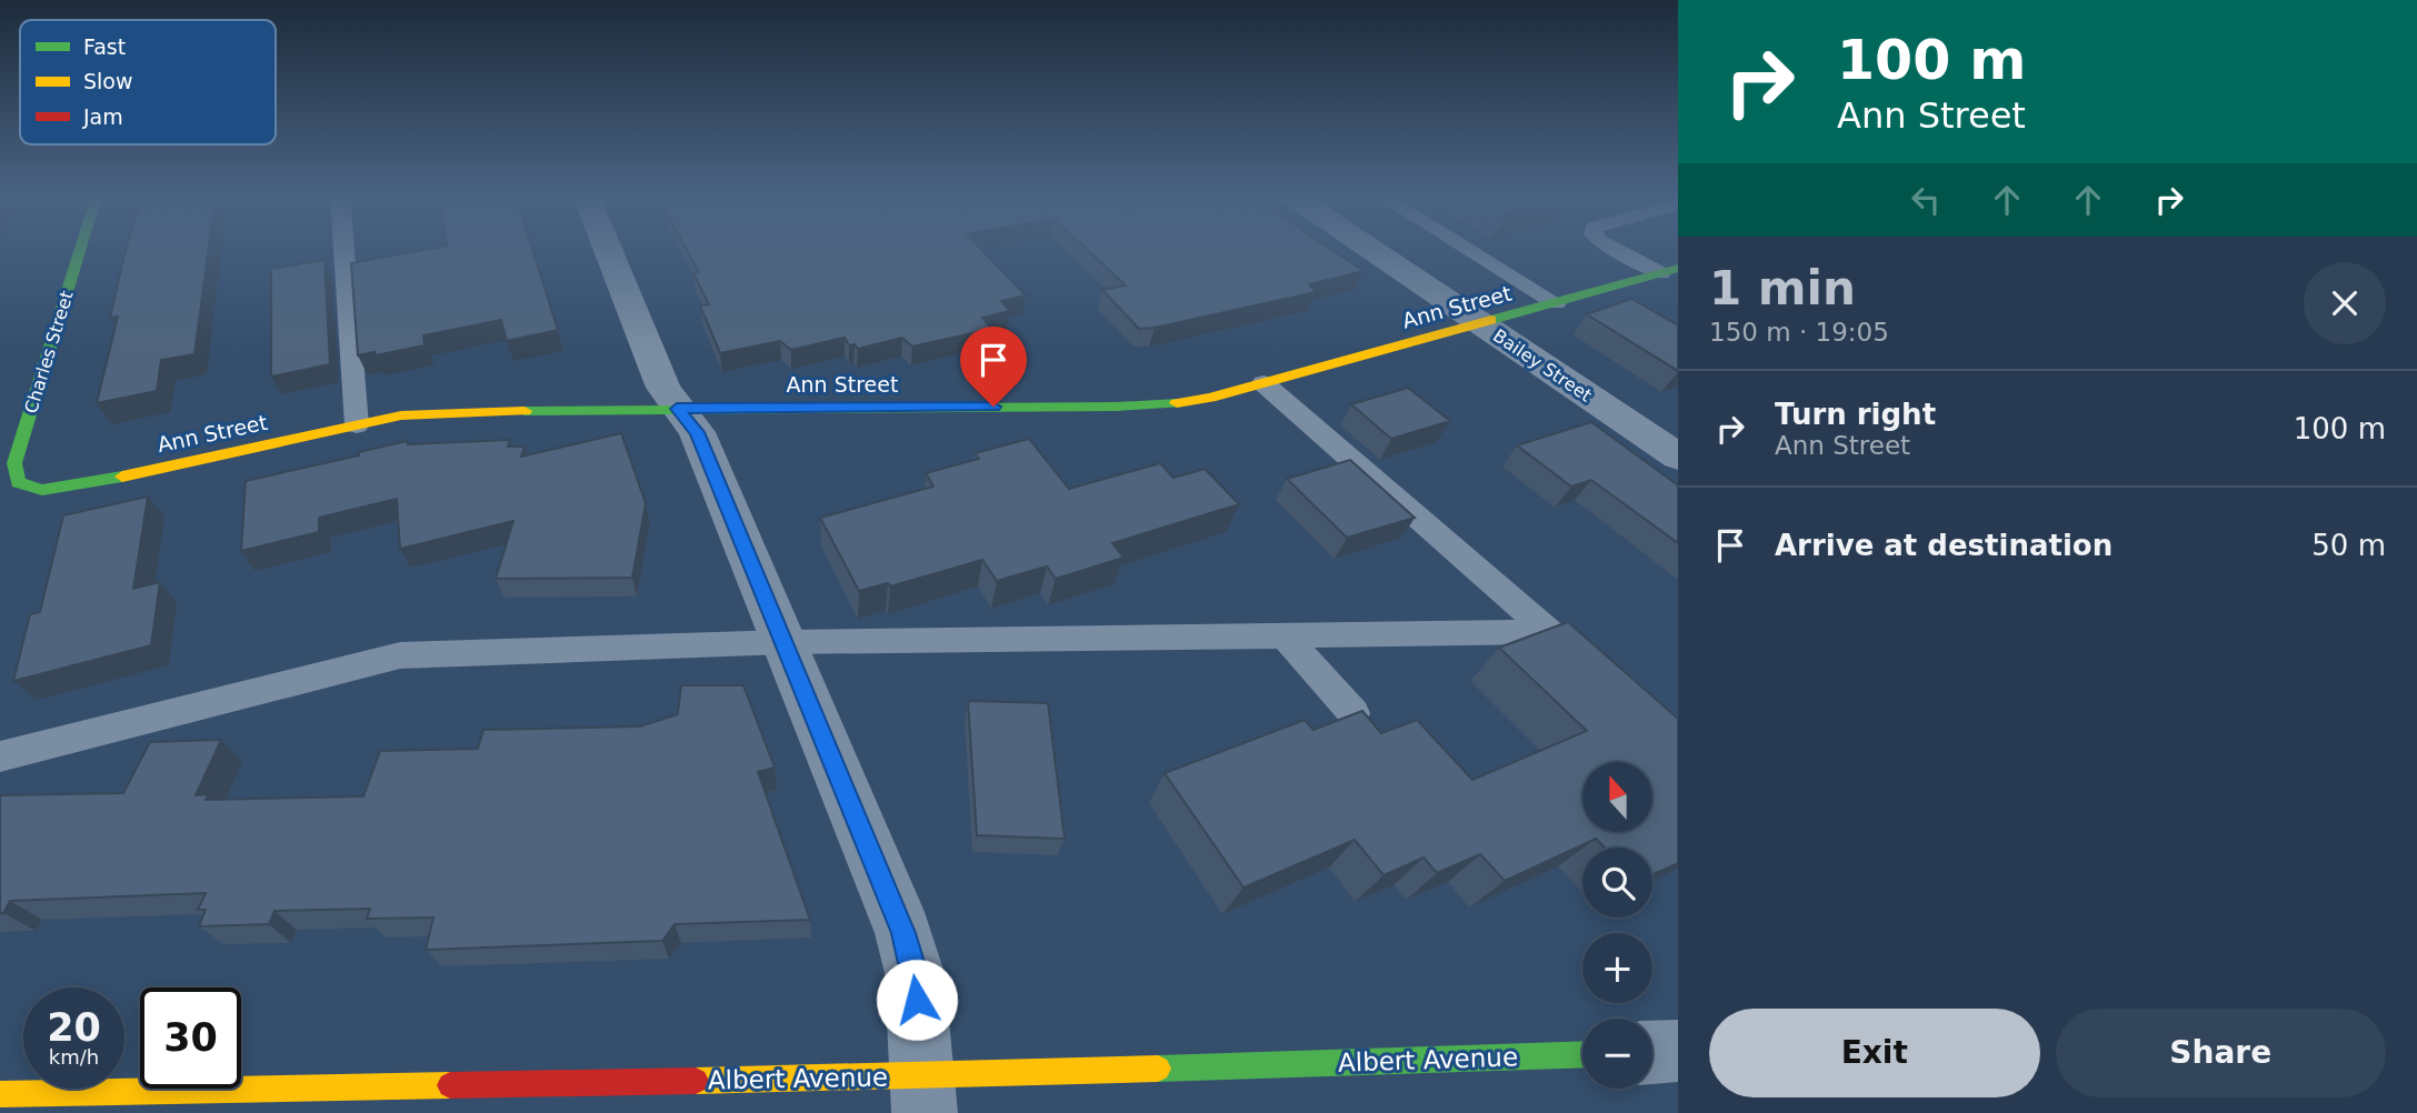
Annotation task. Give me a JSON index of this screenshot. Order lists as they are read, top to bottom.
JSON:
{
  "streets": {
    "street": [
      "Ann Street",
      "Charles Street",
      "Bailey Street",
      "Albert Avenue"
    ]
  },
  "crossings": [
    ["Ann Street", "Charles Street"],
    ["Ann Street", "Bailey Street"]
  ],
  "legend": ["Fast", "Slow", "Jam"],
  "north": "top",
  "page": {
    "turn": ["100 m", "Ann Street"],
    "heading": ["1 min", "150 m · 19:05"],
    "list": [
      {
        "name": "Turn right",
        "note": "Ann Street",
        "value": "100 m"
      },
      {
        "name": "Arrive at destination",
        "value": "50 m"
      }
    ],
    "map_buttons": ["+", "−"],
    "speed": "20 km/h",
    "limit": "30",
    "buttons": ["Exit", "Share"]
  }
}
